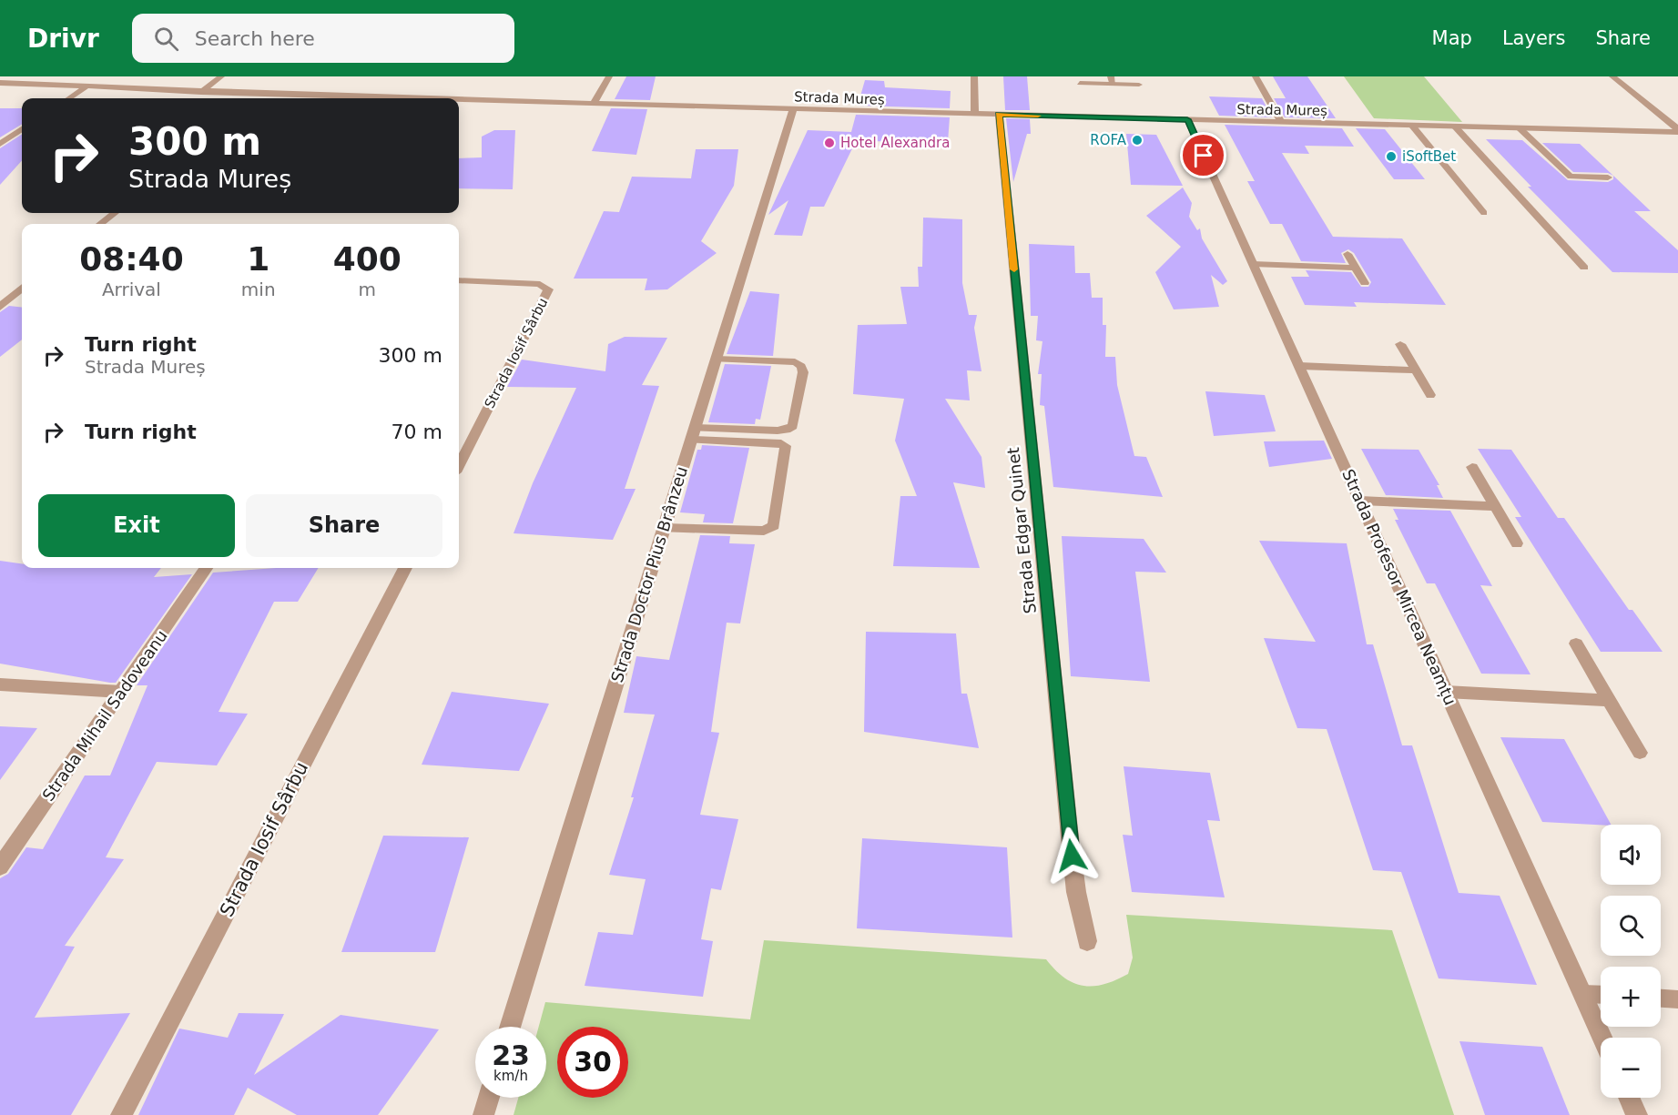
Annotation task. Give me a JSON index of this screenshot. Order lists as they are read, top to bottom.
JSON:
{
  "streets": {
    "street": [
      "Strada Mureș",
      "Strada Iosif Sârbu",
      "Strada Edgar Quinet",
      "Strada Doctor Pius Brânzeu",
      "Strada Profesor Mircea Neamțu",
      "Strada Mihail Sadoveanu"
    ]
  },
  "crossings": [
    ["Strada Mureș", "Strada Edgar Quinet"],
    ["Strada Mureș", "Strada Doctor Pius Brânzeu"],
    ["Strada Mureș", "Strada Profesor Mircea Neamțu"]
  ],
  "places": ["ROFA", "Hotel Alexandra", "iSoftBet"],
  "page": {
    "header": "Drivr",
    "search": "Search here",
    "nav": ["Map", "Layers", "Share"],
    "turn": ["300 m", "Strada Mureș"],
    "eta": [
      "08:40",
      "Arrival",
      "1",
      "min",
      "400",
      "m"
    ],
    "list": [
      {
        "name": "Turn right",
        "note": "Strada Mureș",
        "value": "300 m"
      },
      {
        "name": "Turn right",
        "value": "70 m"
      }
    ],
    "buttons": ["Exit", "Share"],
    "map_buttons": ["+", "−"],
    "speed": "23 km/h",
    "limit": "30"
  }
}
